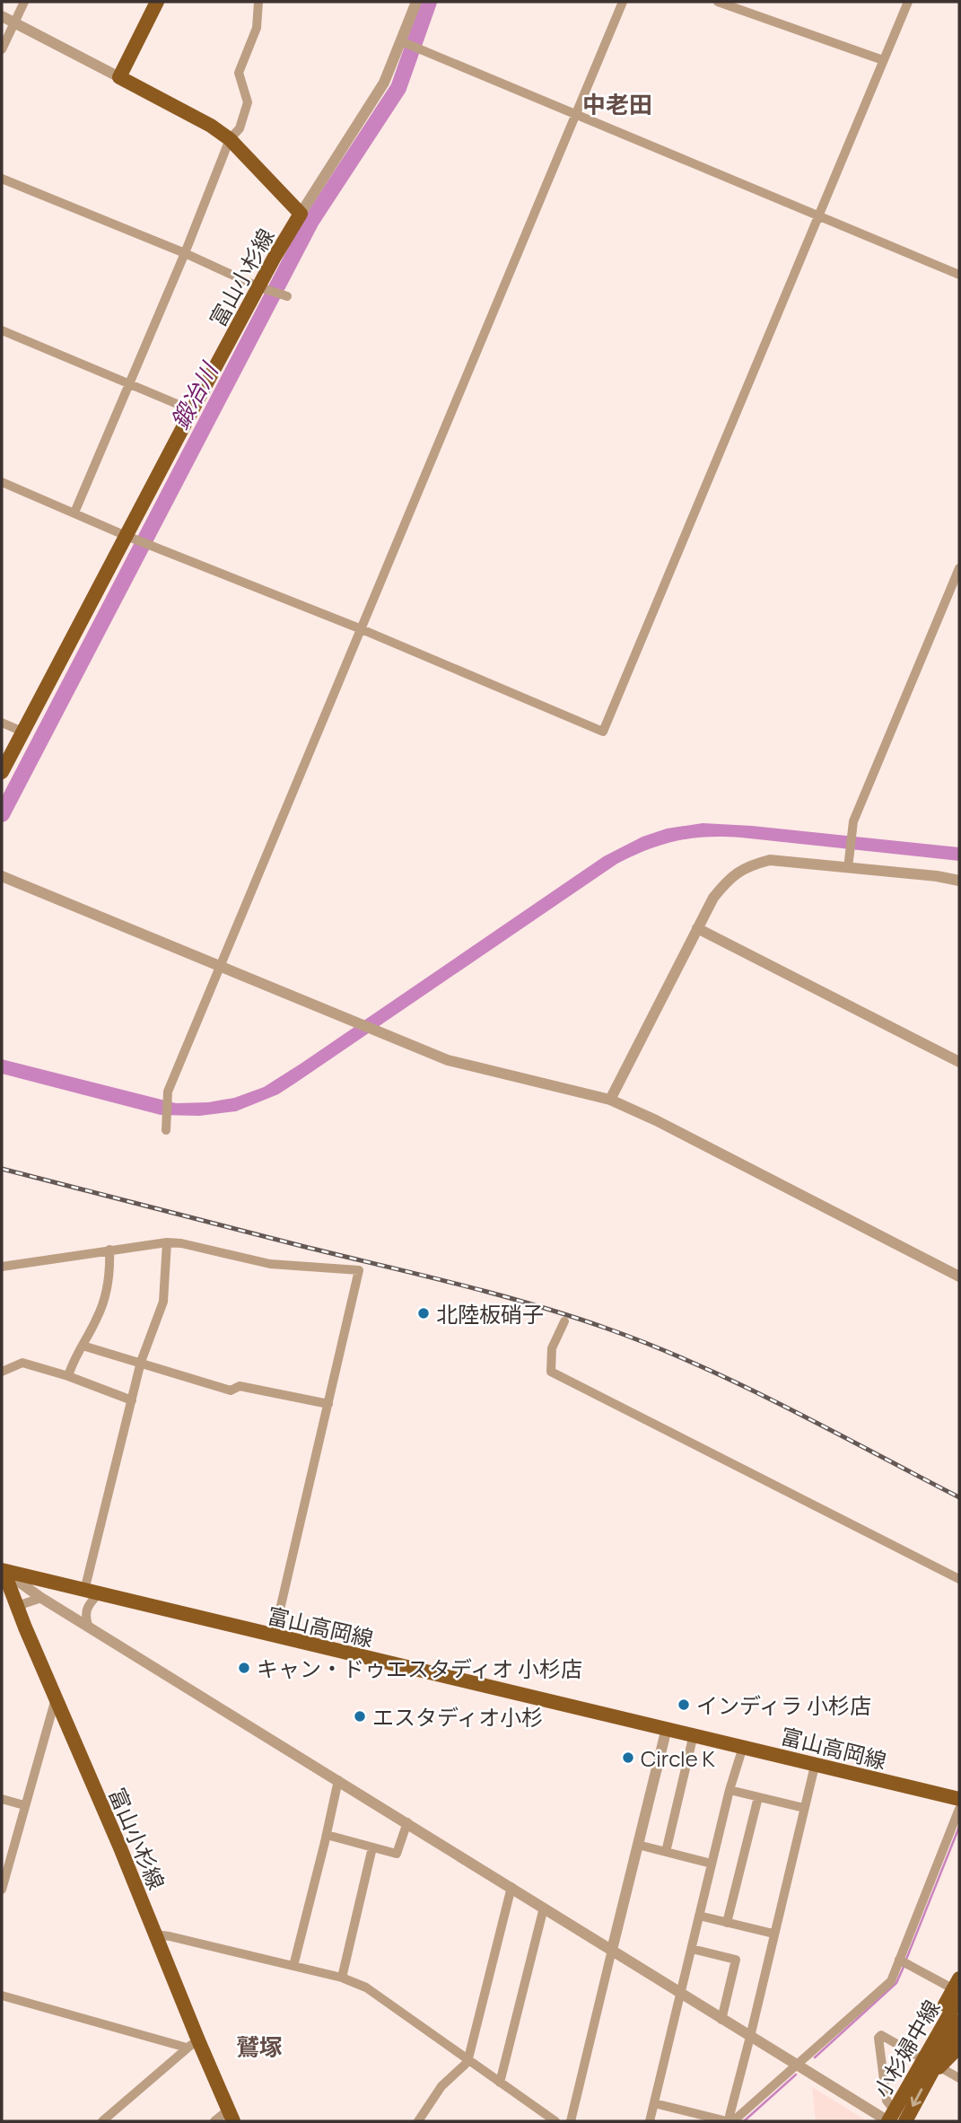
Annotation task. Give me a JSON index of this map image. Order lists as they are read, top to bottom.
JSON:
{
  "streets": {
    "main road": ["富山小杉線", "富山高岡線", "小杉婦中線"]
  },
  "crossings": [
    ["富山小杉線", "富山高岡線"]
  ],
  "districts": ["中老田", "鷲塚"],
  "water": ["鍛冶川"],
  "places": [
    "北陸板硝子",
    "キャン・ドゥエスタディオ 小杉店",
    "インディラ 小杉店",
    "エスタディオ小杉",
    "Circle K"
  ]
}
